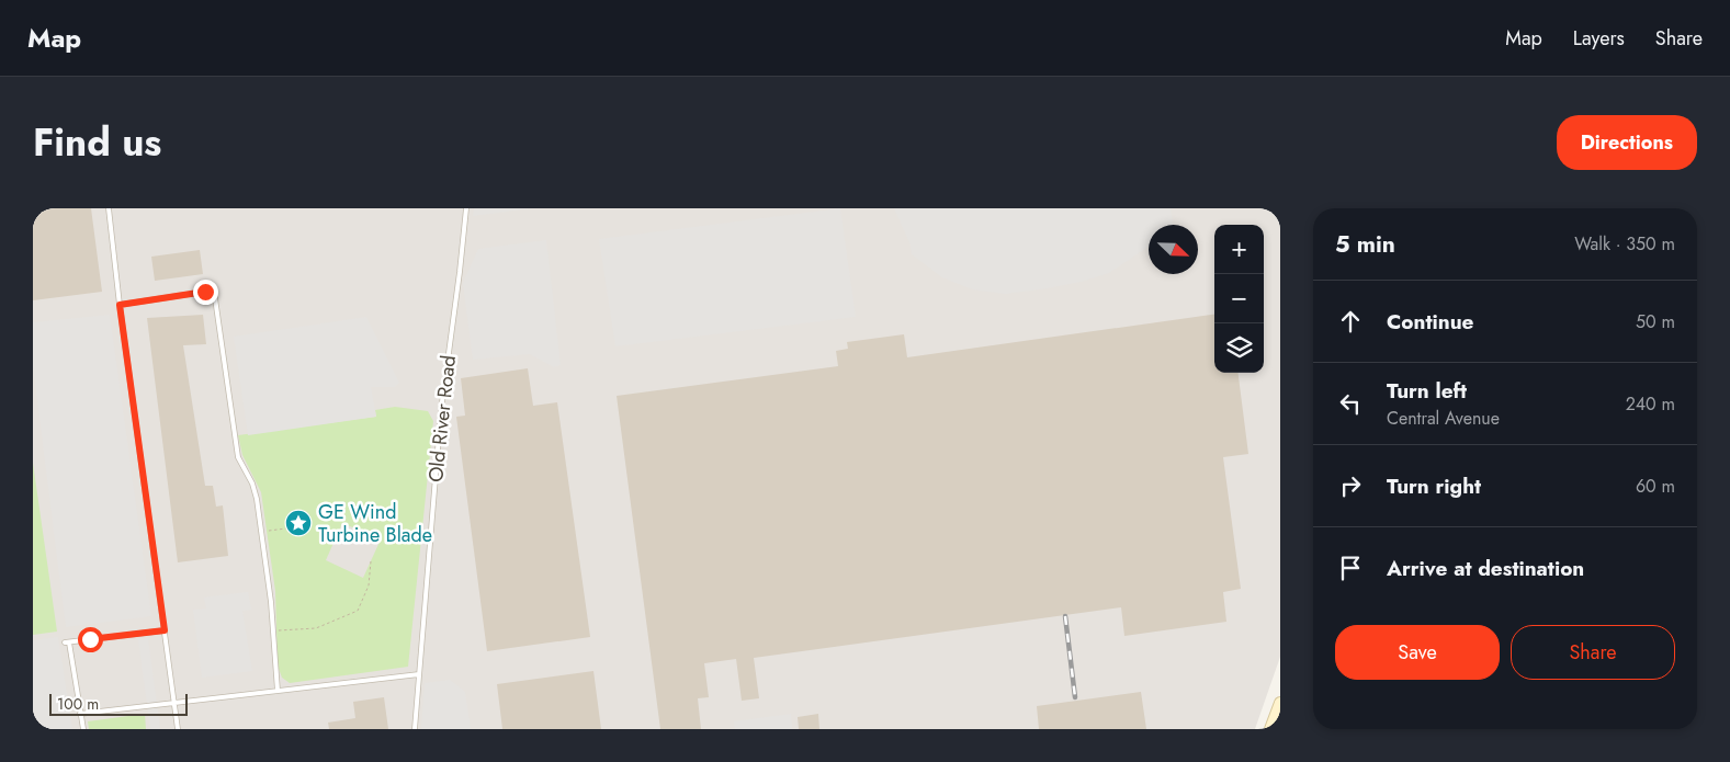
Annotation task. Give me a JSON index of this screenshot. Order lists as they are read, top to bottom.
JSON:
{
  "streets": {
    "lane": ["Old River Road"]
  },
  "places": {
    "place": ["GE Wind Turbine Blade"]
  },
  "scale_bar": "100 m",
  "north": "bottom right",
  "page": {
    "header": "Map",
    "nav": ["Map", "Layers", "Share"],
    "title": "Find us",
    "buttons": [
      "Directions",
      ["Save", "Share"]
    ],
    "heading": ["5 min", "Walk · 350 m"],
    "map_buttons": ["+", "−"],
    "list": [
      ["Continue", "50 m"],
      ["Turn left", "Central Avenue", "240 m"],
      ["Turn right", "60 m"],
      "Arrive at destination"
    ],
    "scale": "100 m"
  }
}
